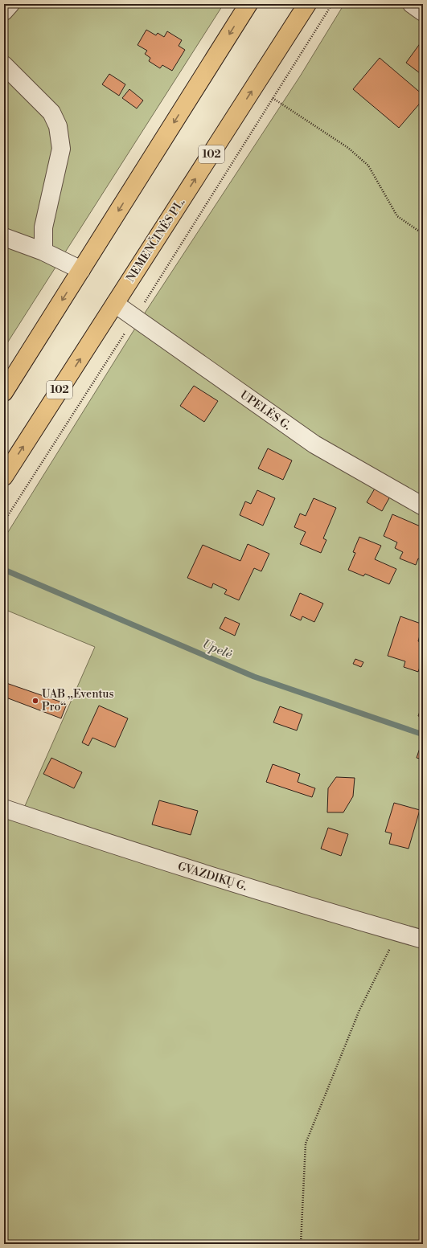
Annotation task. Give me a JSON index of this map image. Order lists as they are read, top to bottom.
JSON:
{
  "streets": {
    "main road": ["102", "NEMENČINĖS PL."],
    "street": ["UPELĖS G.", "GVAZDIKŲ G."]
  },
  "crossings": [
    ["NEMENČINĖS PL.", "UPELĖS G."]
  ],
  "water": ["Upelė"],
  "places": ["UAB „Eventus Pro“"]
}
